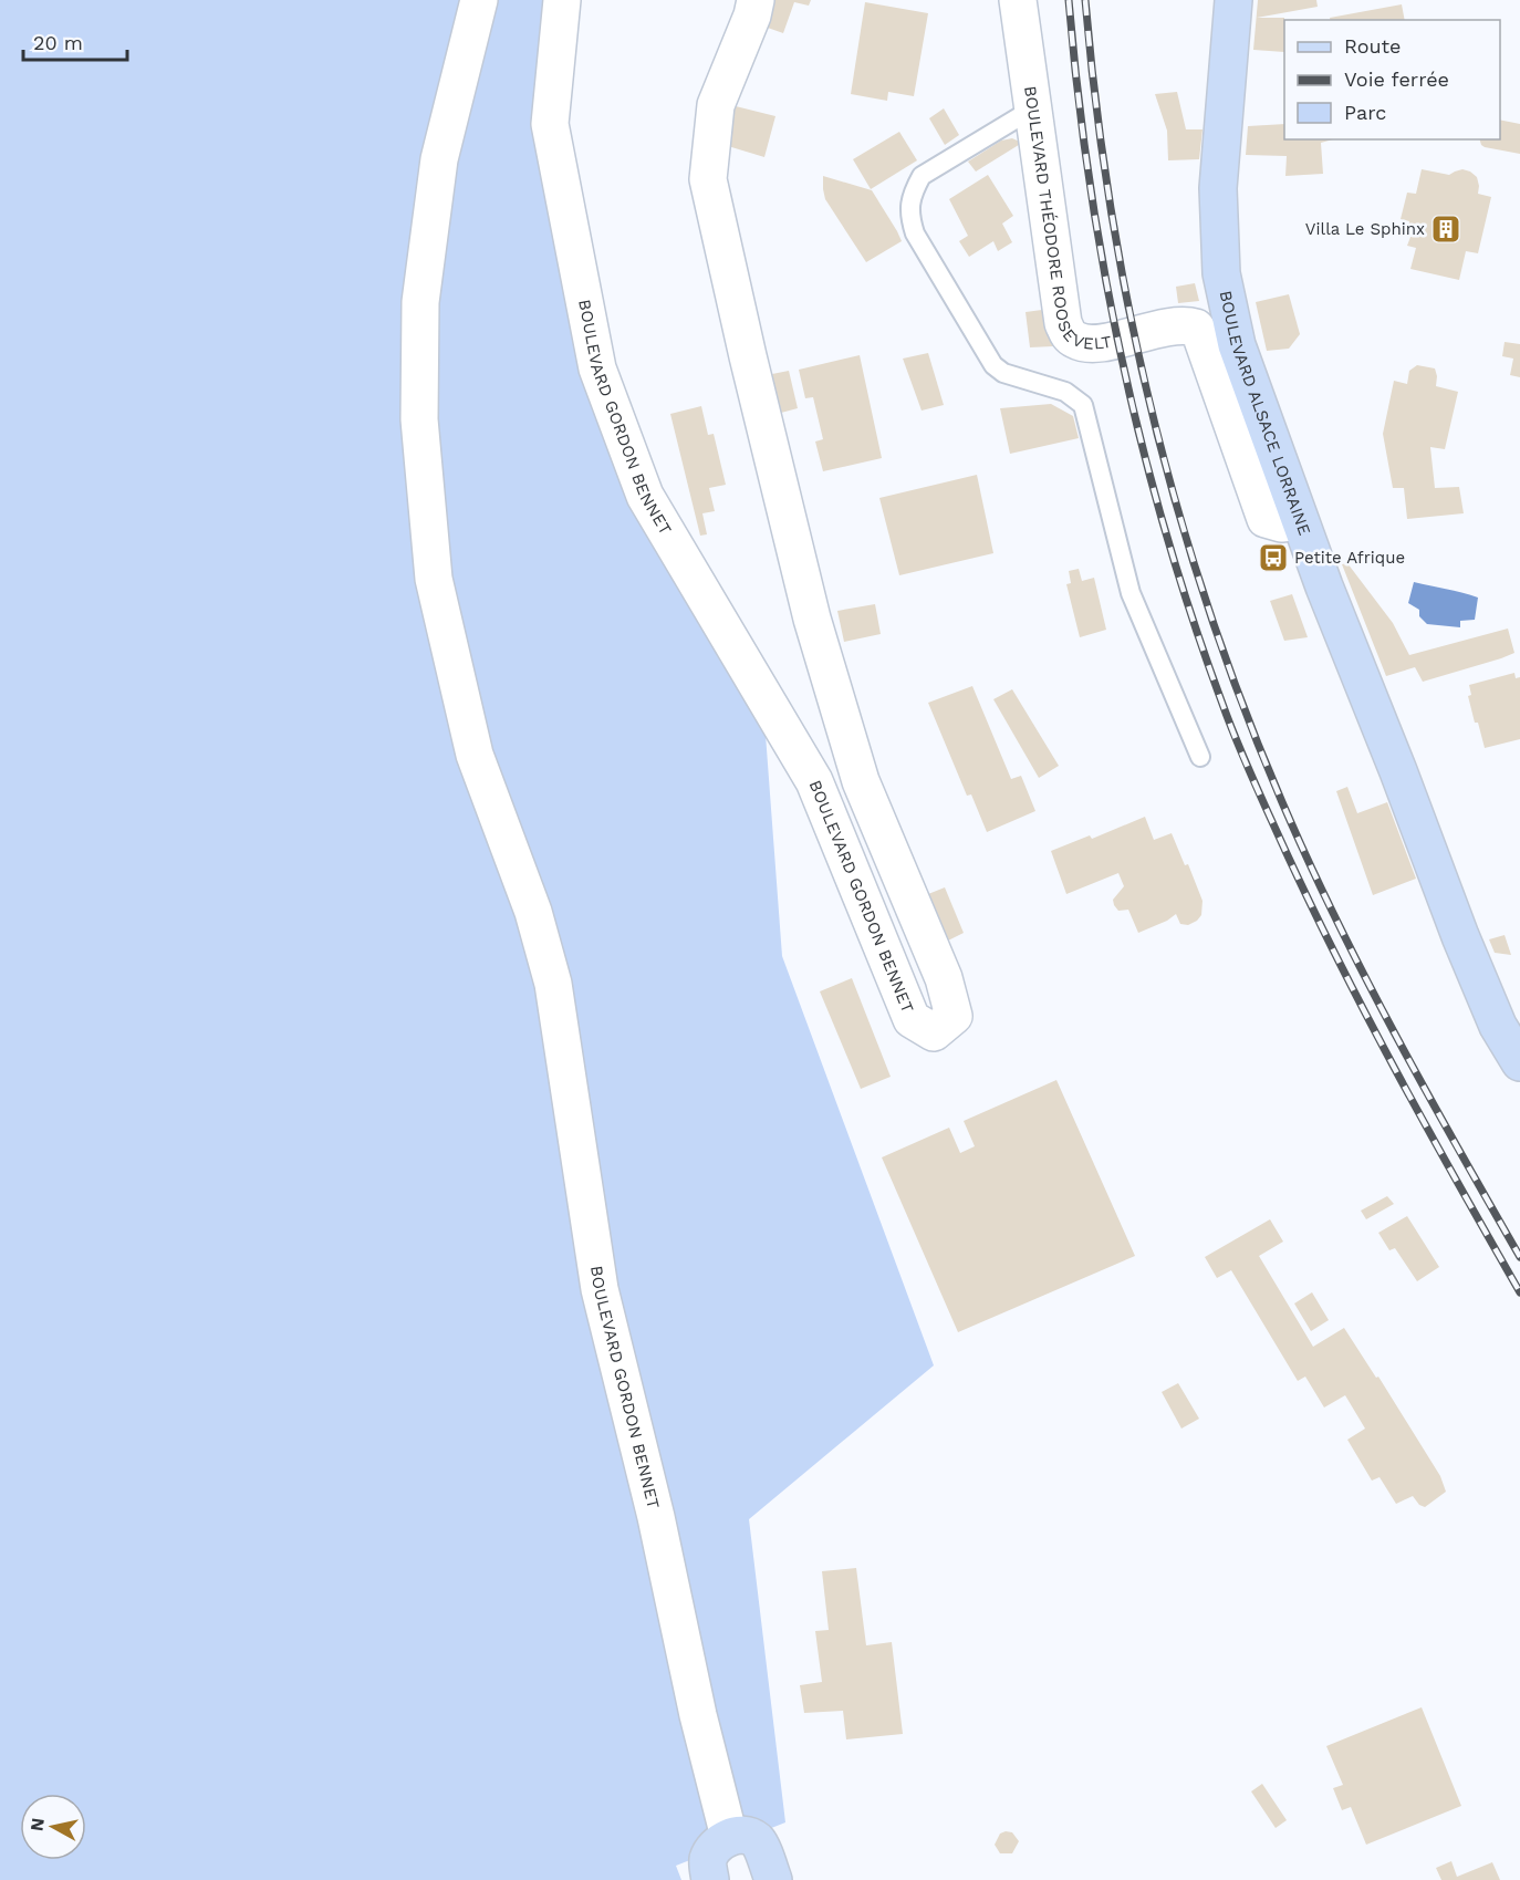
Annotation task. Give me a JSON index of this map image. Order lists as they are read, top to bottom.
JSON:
{
  "streets": {
    "main road": ["BOULEVARD ALSACE LORRAINE"],
    "street": ["BOULEVARD THÉODORE ROOSEVELT", "BOULEVARD GORDON BENNET"]
  },
  "crossings": [
    ["BOULEVARD THÉODORE ROOSEVELT", "BOULEVARD ALSACE LORRAINE"]
  ],
  "places": {
    "building": ["Villa Le Sphinx"],
    "bus stop": ["Petite Afrique"]
  },
  "legend": ["Route", "Voie ferrée", "Parc"],
  "scale_bar": "20 m",
  "north": "left"
}
